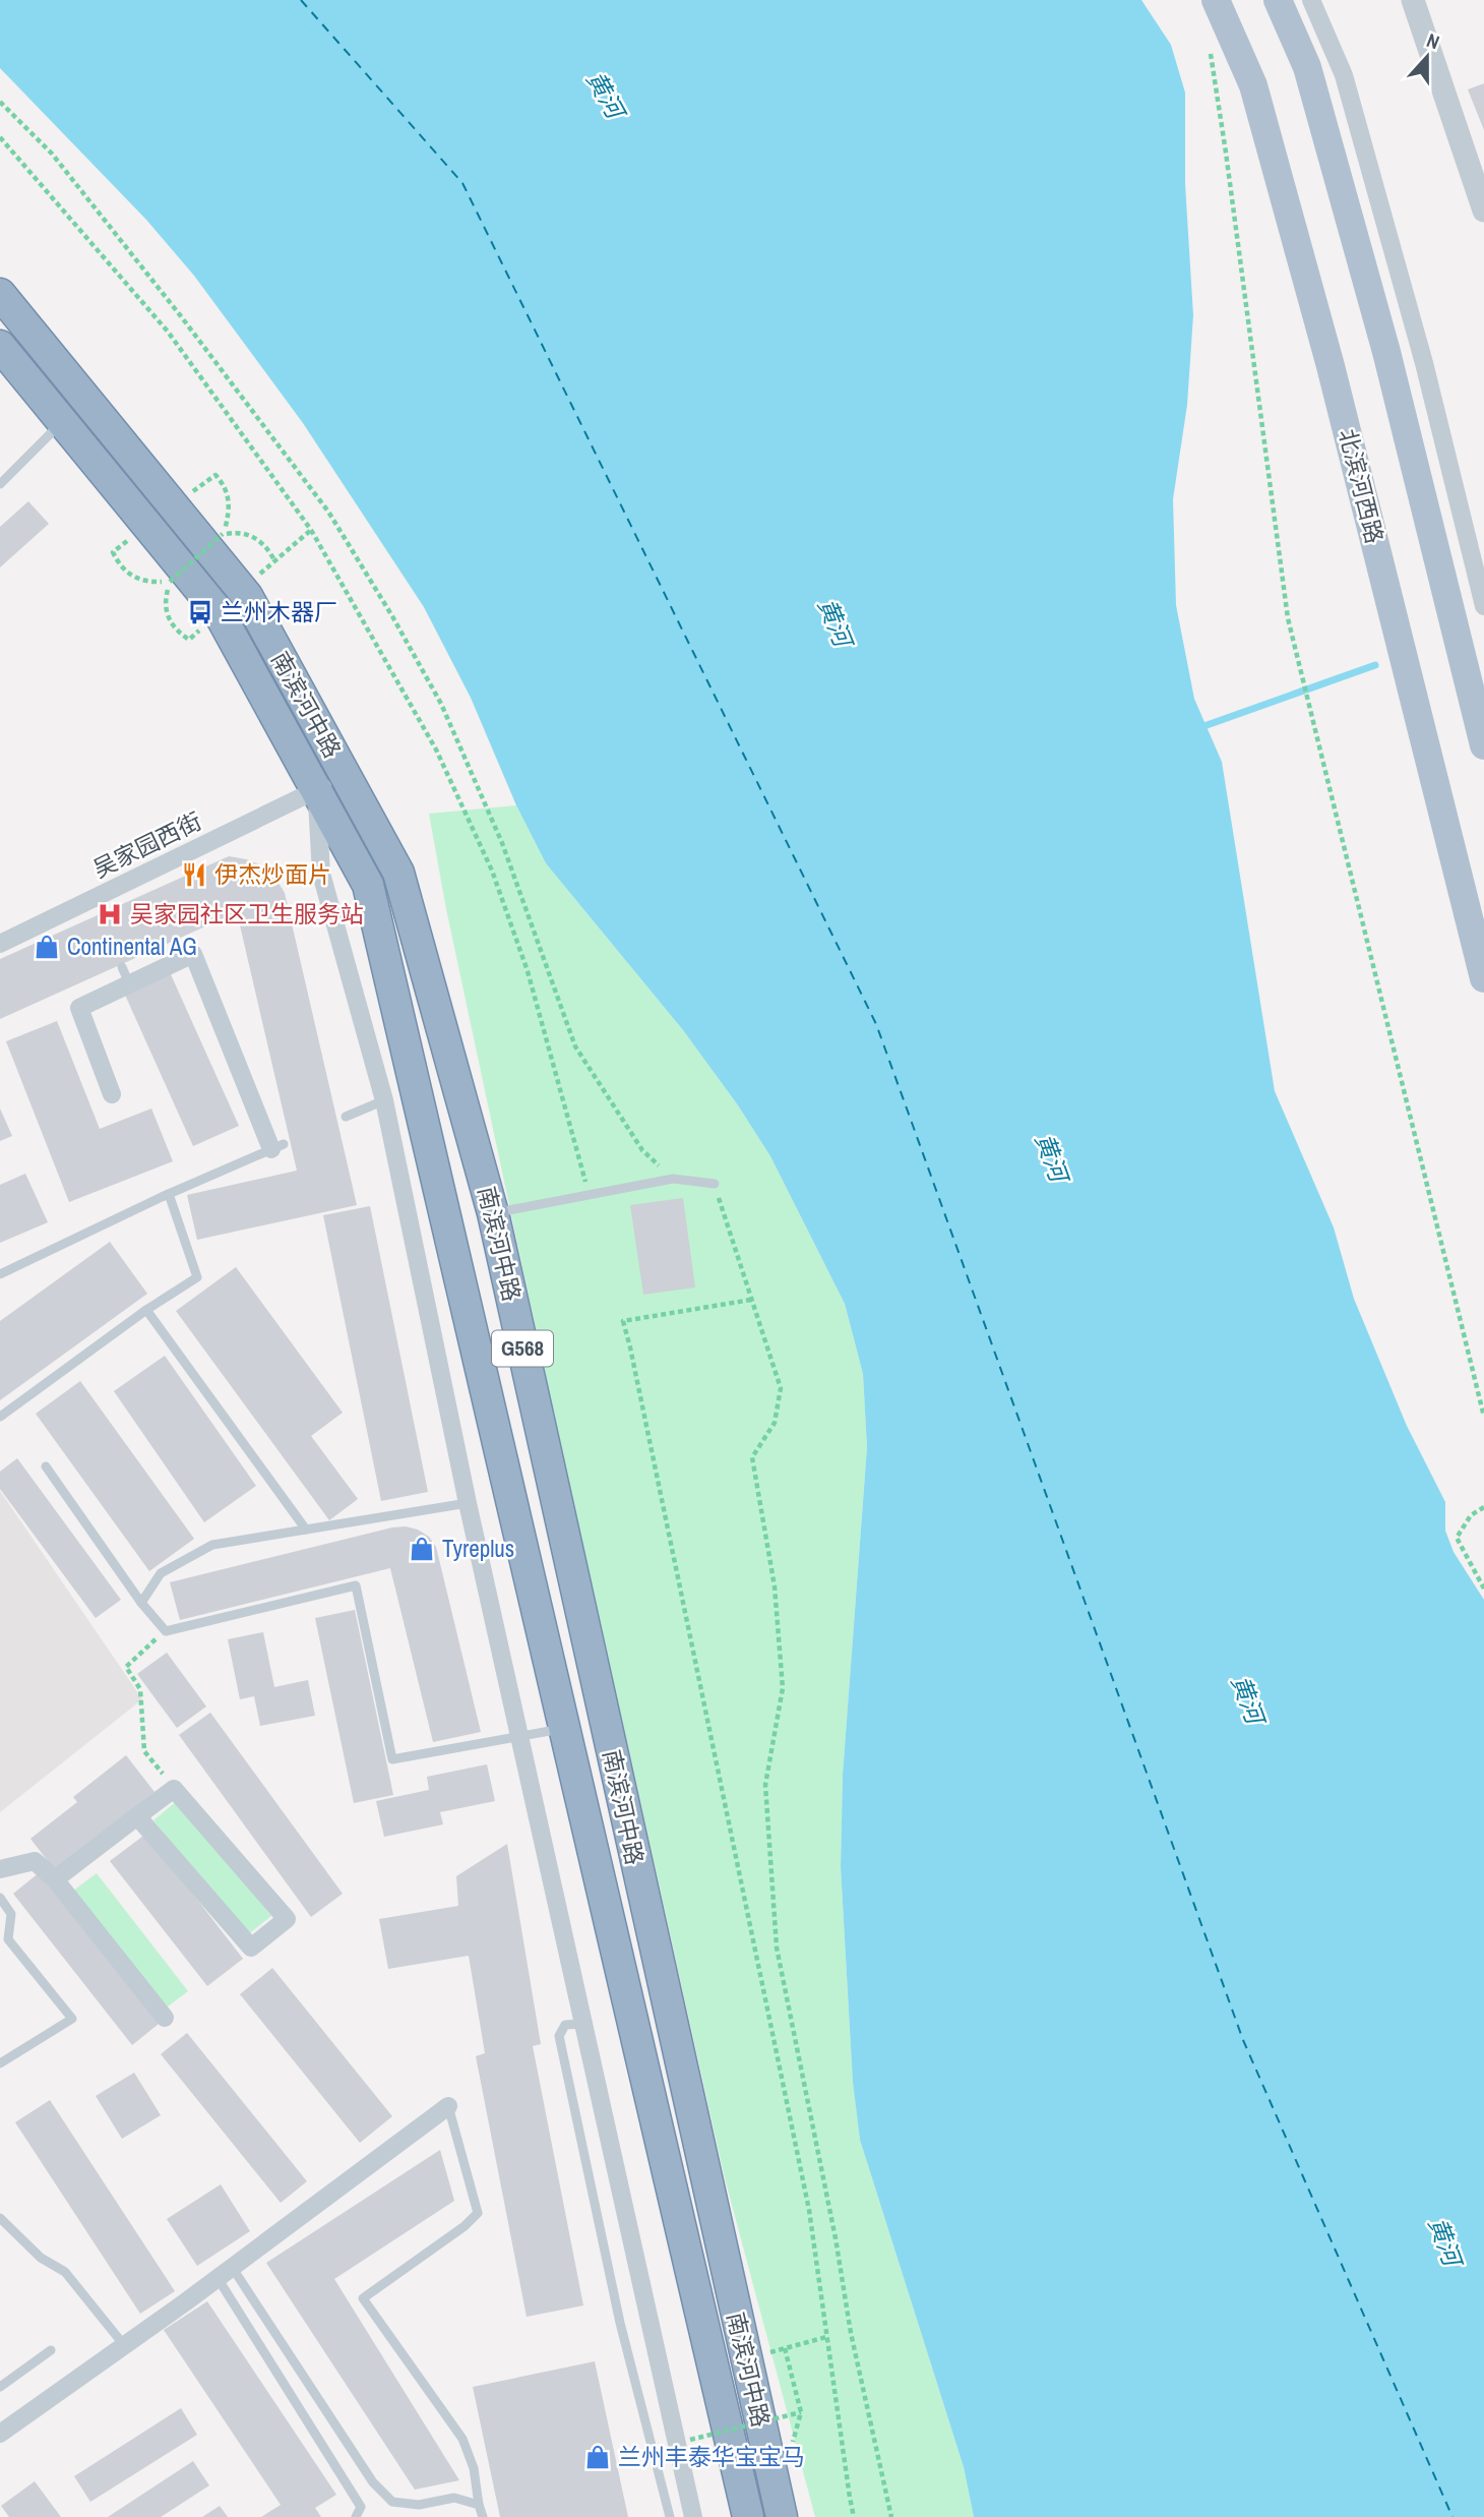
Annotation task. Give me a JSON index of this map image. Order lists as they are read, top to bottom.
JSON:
{
  "streets": {
    "highway": ["南滨河中路", "G568"],
    "main road": ["北滨河西路"],
    "street": ["吴家园西街"]
  },
  "crossings": [
    ["南滨河中路", "吴家园西街"]
  ],
  "water": ["黄河"],
  "places": {
    "bus stop": ["兰州木器厂"],
    "restaurant": ["伊杰炒面片"],
    "hospital": ["吴家园社区卫生服务站"],
    "shop": ["Continental AG", "Tyreplus", "兰州丰泰华宝宝马"]
  },
  "north": "top"
}
